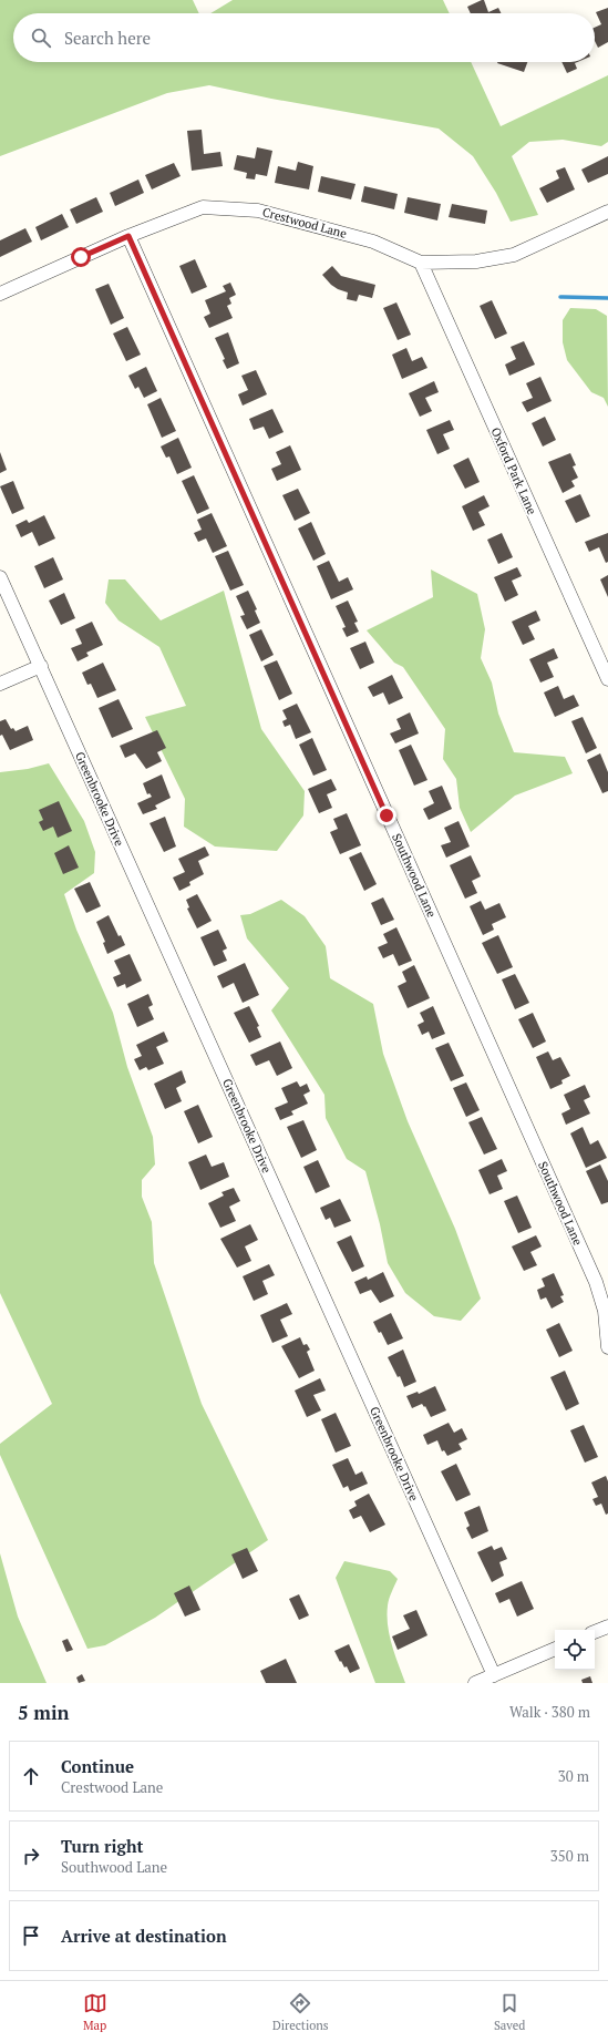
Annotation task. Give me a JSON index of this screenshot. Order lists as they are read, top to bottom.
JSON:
{
  "streets": {
    "street": [
      "Crestwood Lane",
      "Oxford Park Lane",
      "Greenbrooke Drive",
      "Southwood Lane"
    ]
  },
  "crossings": [
    ["Crestwood Lane", "Oxford Park Lane"],
    ["Crestwood Lane", "Southwood Lane"]
  ],
  "page": {
    "search": "Search here",
    "heading": ["5 min", "Walk · 380 m"],
    "list": [
      ["Continue", "Crestwood Lane", "30 m"],
      ["Turn right", "Southwood Lane", "350 m"],
      "Arrive at destination"
    ],
    "nav": ["Map", "Directions", "Saved"]
  }
}
